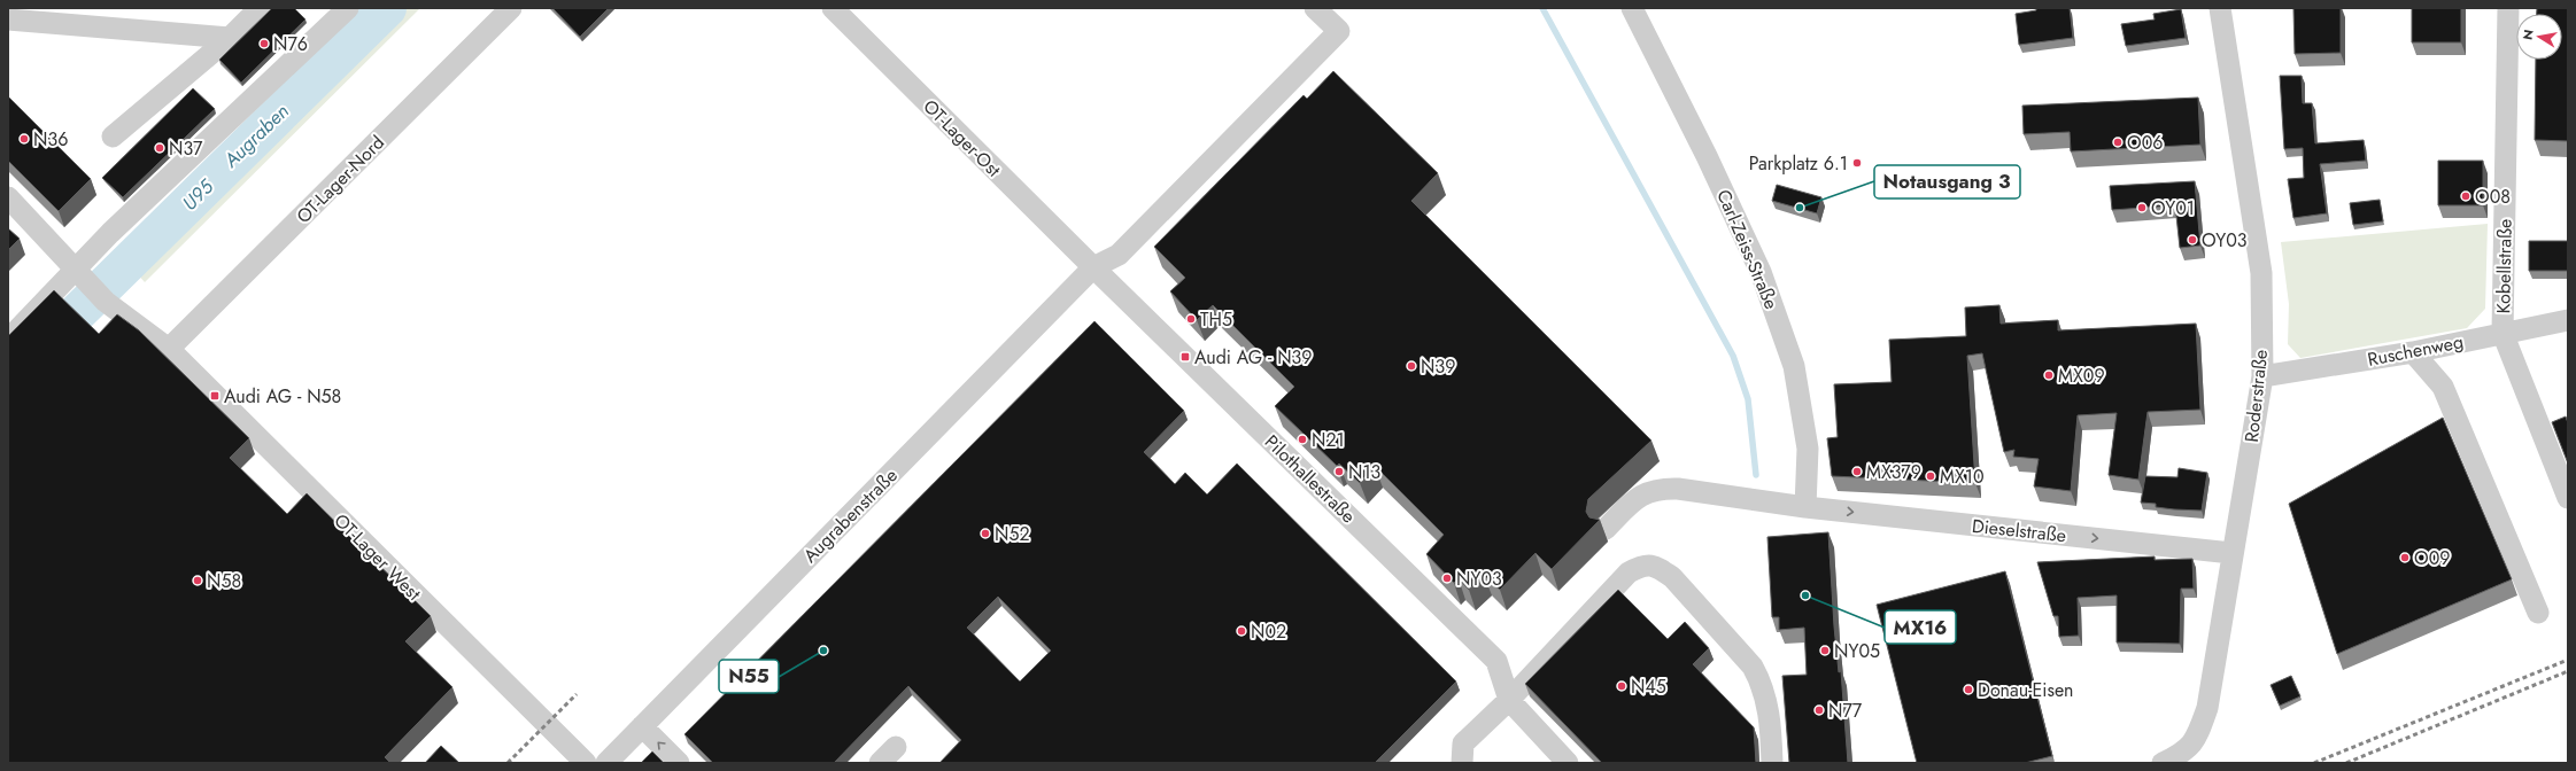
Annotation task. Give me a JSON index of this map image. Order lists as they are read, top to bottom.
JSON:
{
  "streets": {
    "street": [
      "OT-Lager-Ost",
      "OT-Lager-Nord",
      "Carl-Zeiss-Straße",
      "Kobellstraße",
      "Ruschenweg",
      "Roderstraße",
      "Pilothallestraße",
      "Augrabenstraße",
      "Dieselstraße",
      "OT-Lager West"
    ]
  },
  "crossings": [
    ["OT-Lager-Ost", "Pilothallestraße"],
    ["OT-Lager-Ost", "Augrabenstraße"],
    ["OT-Lager-Nord", "OT-Lager West"],
    ["Carl-Zeiss-Straße", "Dieselstraße"],
    ["Kobellstraße", "Ruschenweg"],
    ["Ruschenweg", "Roderstraße"],
    ["Roderstraße", "Dieselstraße"],
    ["Pilothallestraße", "Augrabenstraße"]
  ],
  "one_way": ["Dieselstraße"],
  "water": ["Augraben", "U95"],
  "places": {
    "other": [
      "N76",
      "N36",
      "O06",
      "N37",
      "Parkplatz 6.1",
      "O08",
      "Notausgang 3",
      "OY01",
      "OY03",
      "TH5",
      "N39",
      "MX09",
      "N21",
      "N13",
      "MX379",
      "MX10",
      "N52",
      "O09",
      "NY03",
      "N58",
      "MX16",
      "N02",
      "N55",
      "NY05",
      "N45",
      "Donau-Eisen",
      "N77"
    ],
    "transit": ["Audi AG - N39", "Audi AG - N58"]
  },
  "north": "left"
}
